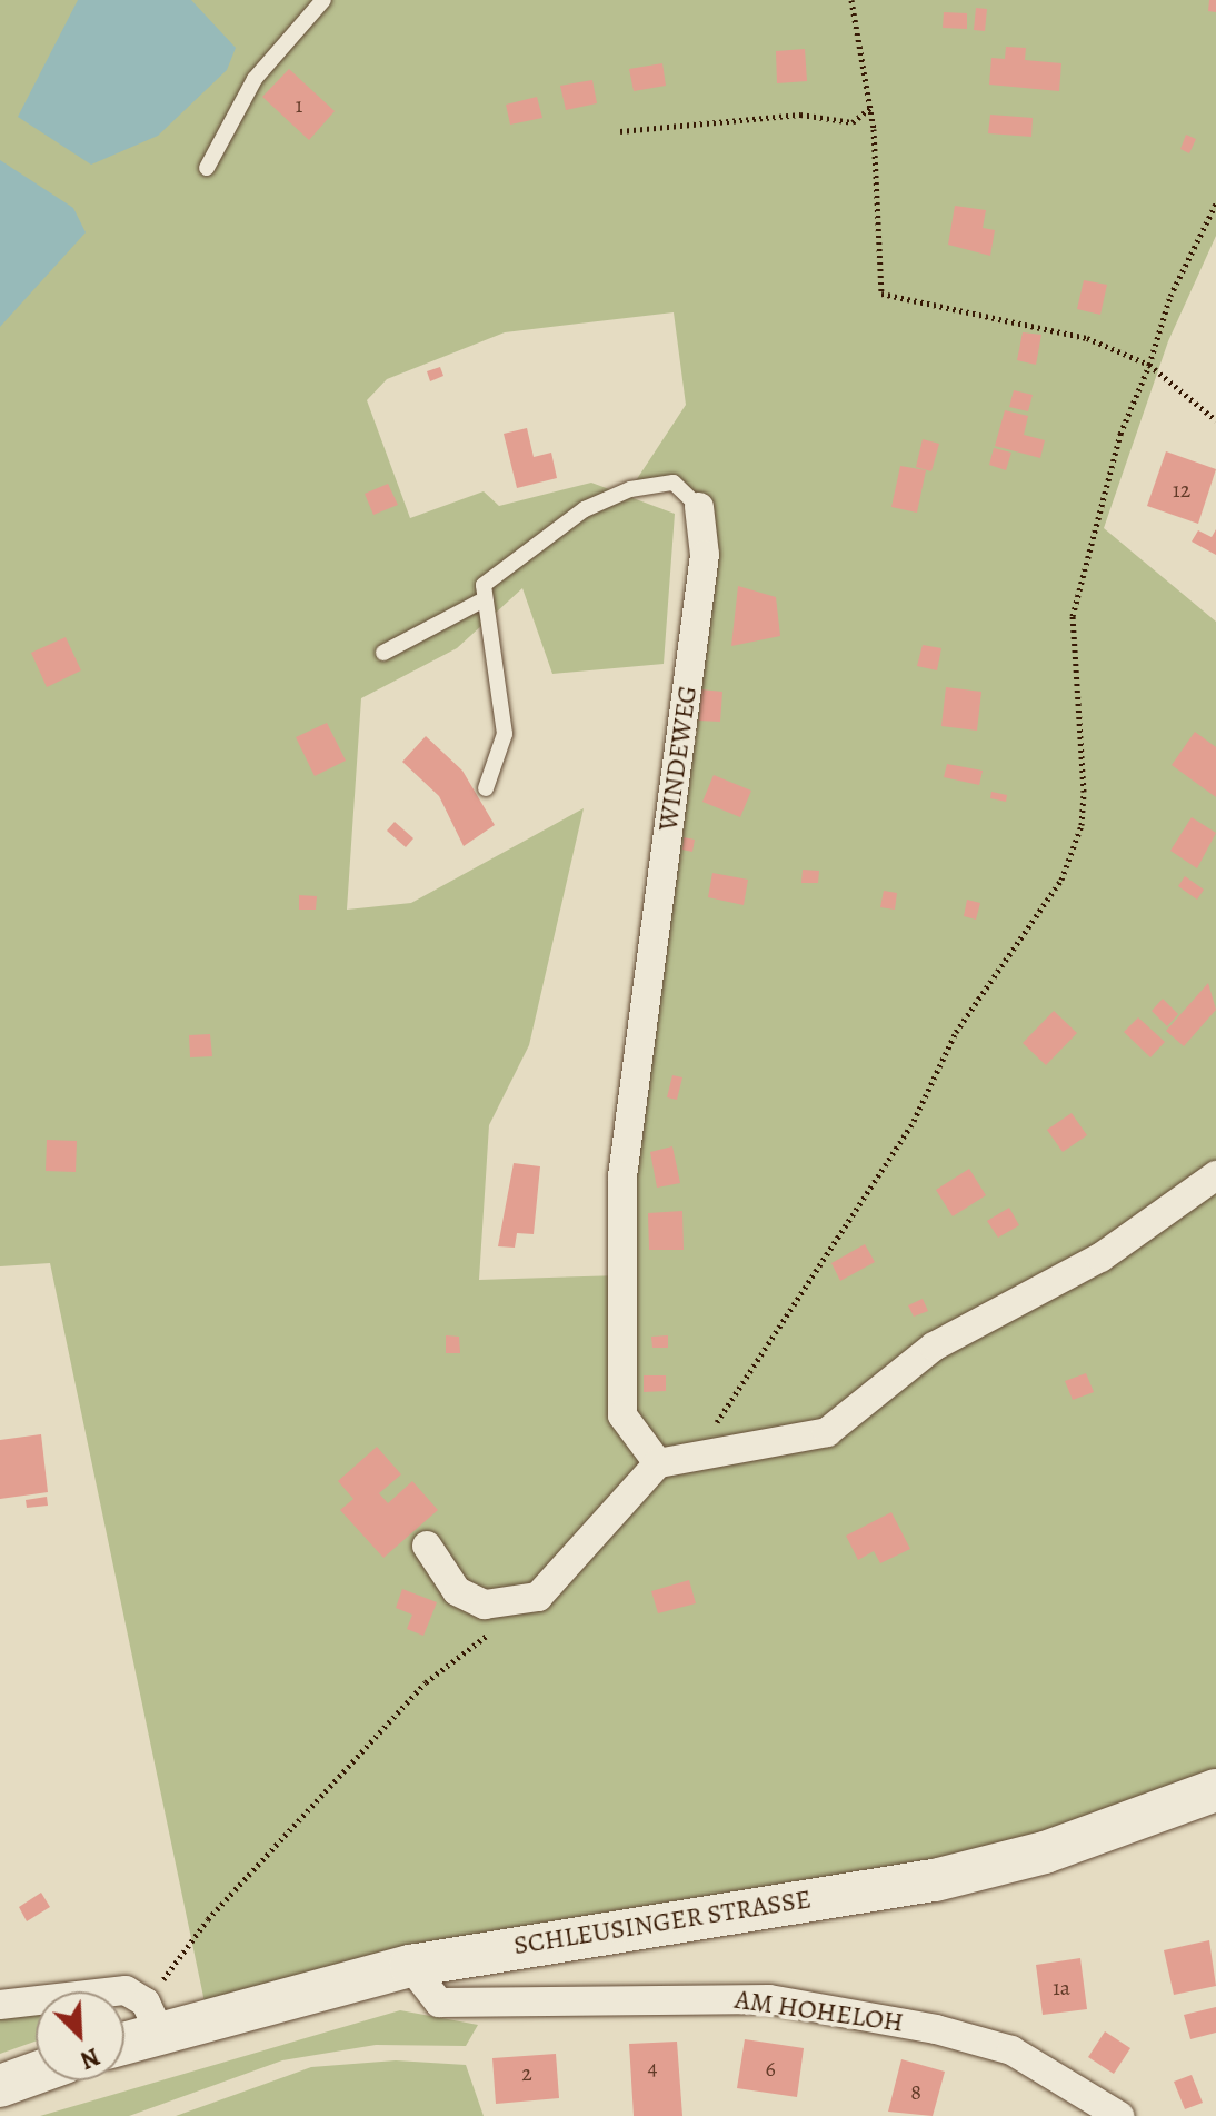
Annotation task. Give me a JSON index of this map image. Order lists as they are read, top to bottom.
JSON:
{
  "streets": {
    "main road": ["SCHLEUSINGER STRASSE"],
    "street": ["WINDEWEG", "AM HOHELOH"]
  },
  "crossings": [
    ["SCHLEUSINGER STRASSE", "AM HOHELOH"]
  ],
  "house_numbers": [
    "1",
    "12",
    "1a",
    "4",
    "6",
    "2",
    "8"
  ],
  "north": "bottom right"
}
